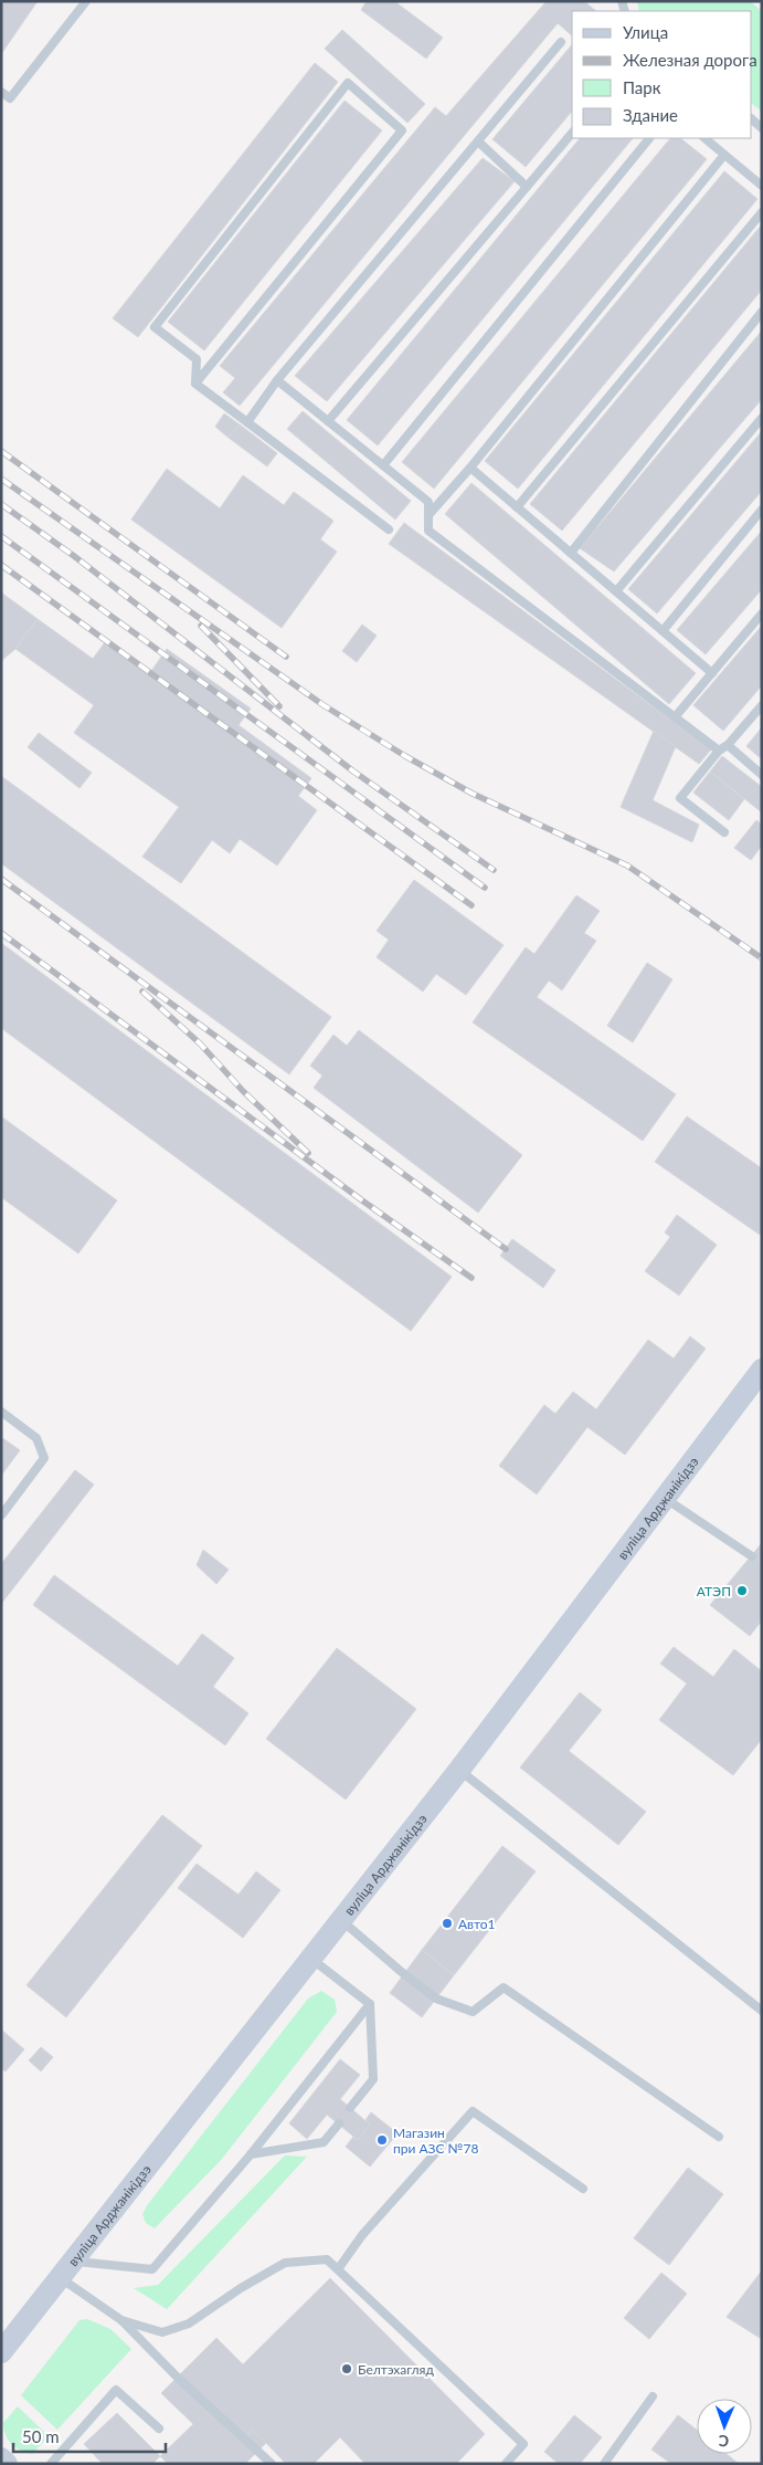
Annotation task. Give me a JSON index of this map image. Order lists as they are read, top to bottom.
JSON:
{
  "streets": {
    "main road": ["вуліца Арджанікідзэ"]
  },
  "places": [
    "АТЭП",
    "Авто1",
    "Магазин при АЗС №78",
    "Белтэхагляд"
  ],
  "legend": [
    "Улица",
    "Железная дорога",
    "Парк",
    "Здание"
  ],
  "scale_bar": "50 m",
  "north": "bottom"
}
